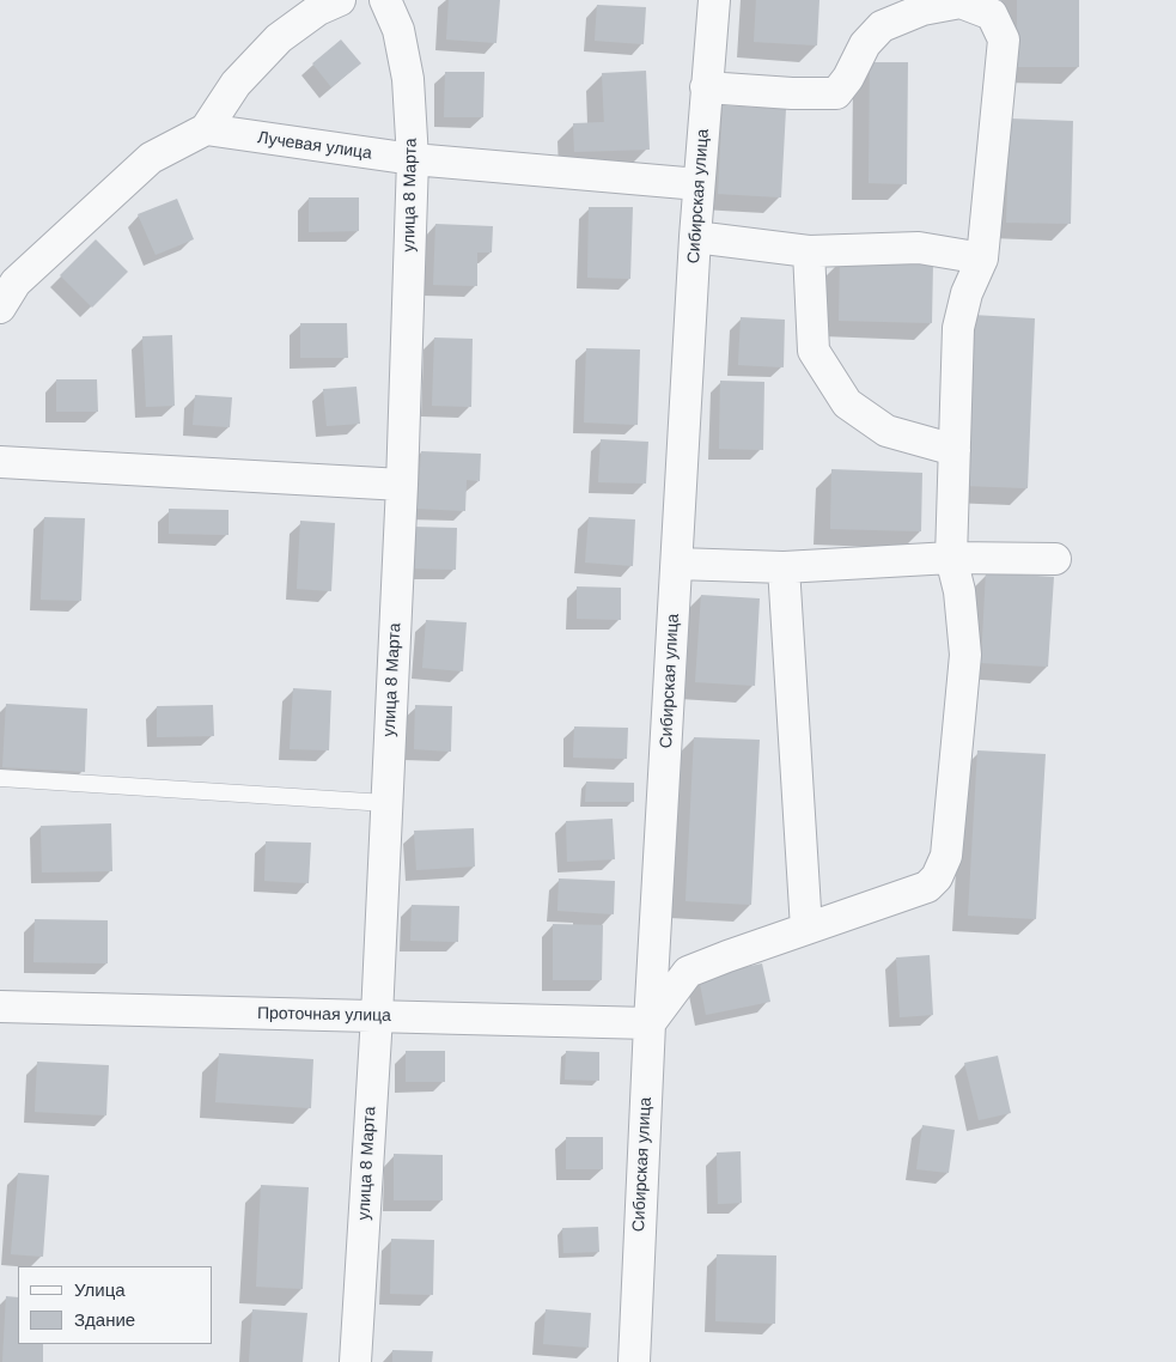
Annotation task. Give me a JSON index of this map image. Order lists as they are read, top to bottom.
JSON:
{
  "streets": {
    "street": [
      "Лучевая улица",
      "улица 8 Марта",
      "Сибирская улица",
      "Проточная улица"
    ]
  },
  "crossings": [
    ["Лучевая улица", "улица 8 Марта"],
    ["Лучевая улица", "Сибирская улица"],
    ["улица 8 Марта", "Проточная улица"],
    ["Сибирская улица", "Проточная улица"]
  ],
  "legend": ["Улица", "Здание"]
}
